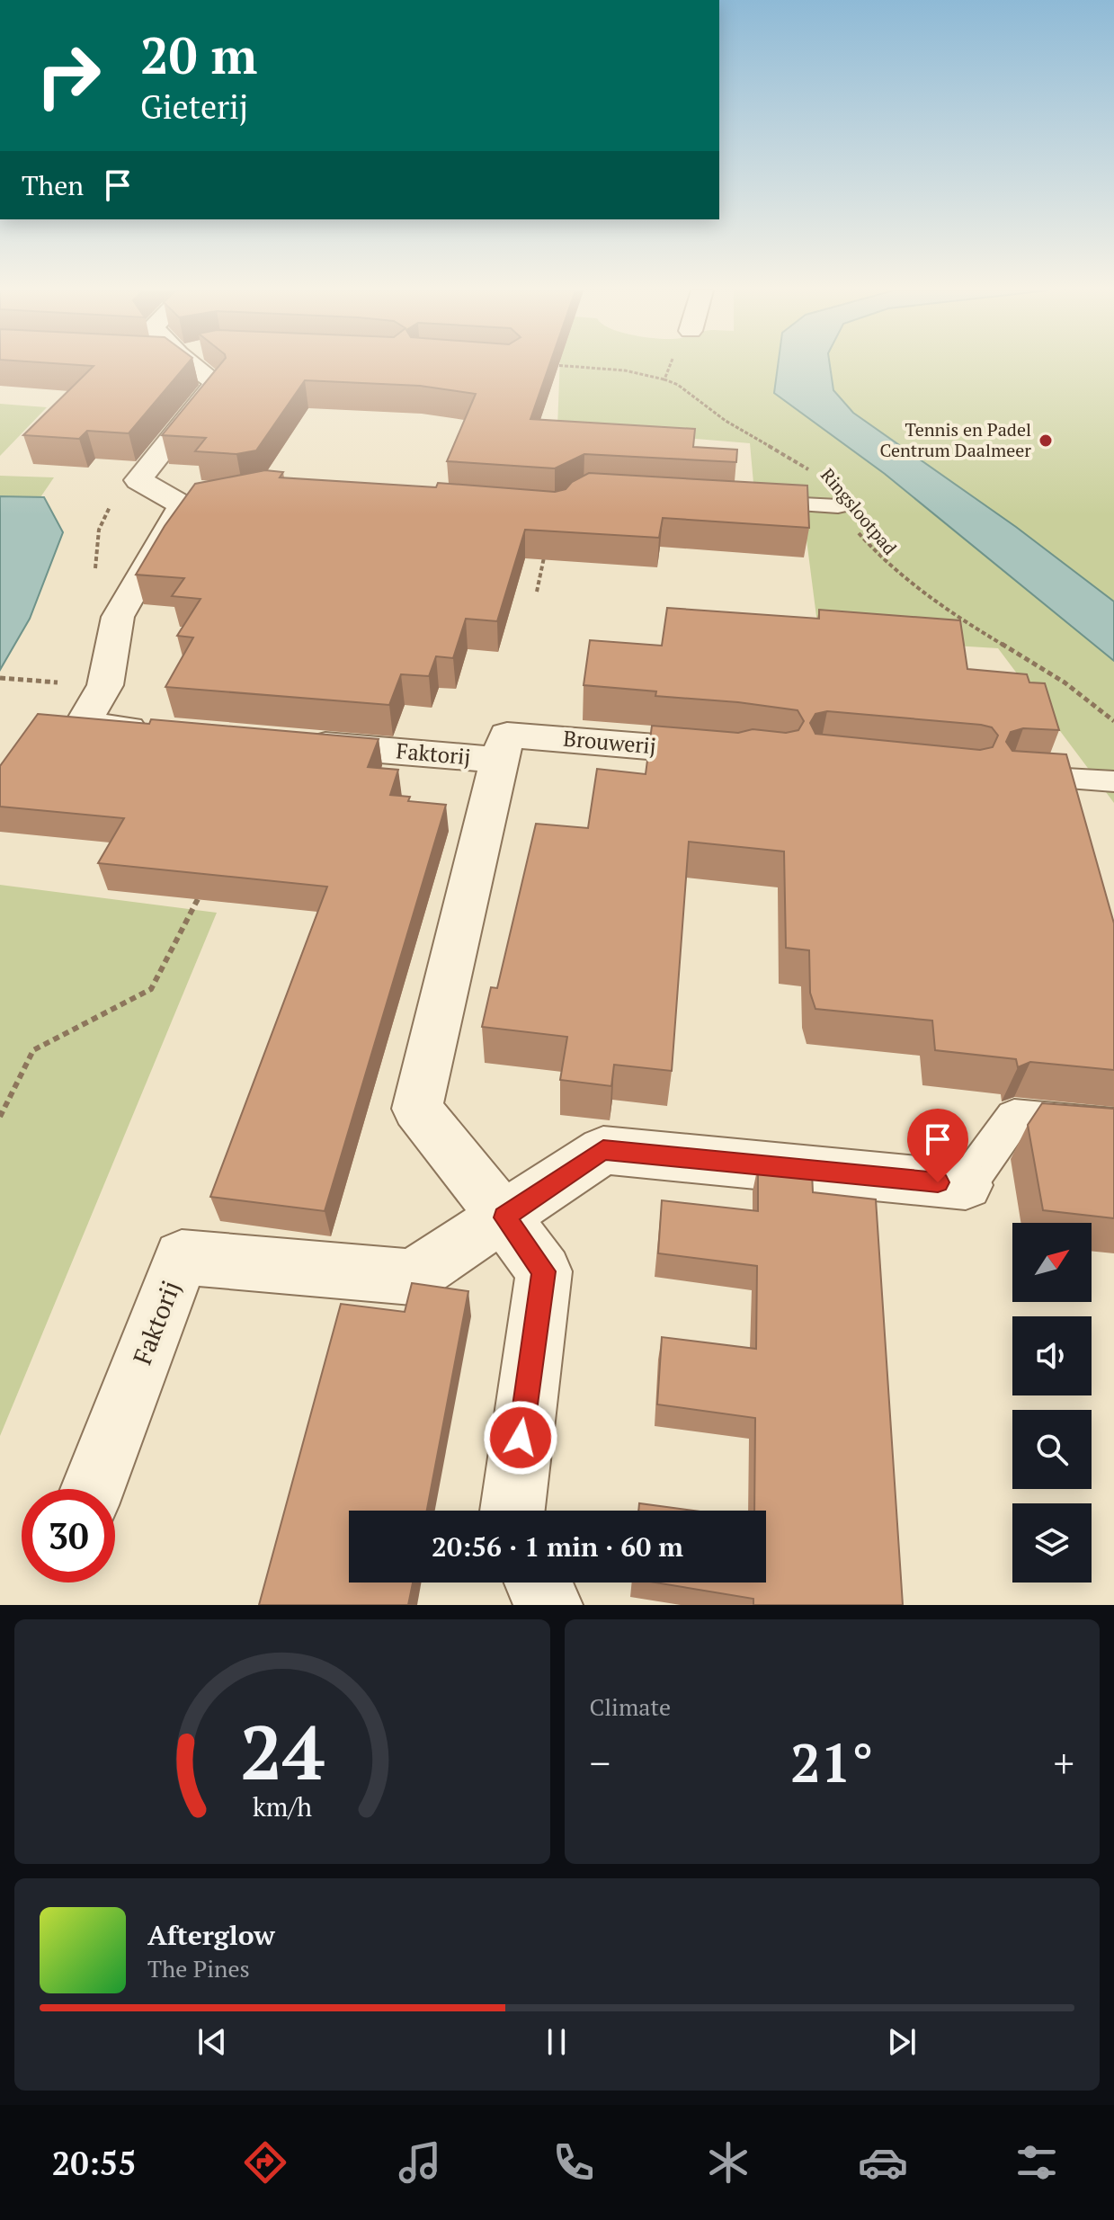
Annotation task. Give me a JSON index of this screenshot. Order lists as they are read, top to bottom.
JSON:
{
  "streets": {
    "street": ["Brouwerij", "Faktorij"],
    "path": ["Ringslootpad"]
  },
  "crossings": [
    ["Brouwerij", "Faktorij"]
  ],
  "places": ["Tennis en Padel Centrum Daalmeer"],
  "north": "top right",
  "page": {
    "turn": ["20 m", "Gieterij"],
    "then": "Then",
    "limit": "30",
    "trip": "20:56 · 1 min · 60 m",
    "tile": "Climate",
    "heat": ["−", "21°", "+"],
    "song": ["Afterglow", "The Pines"],
    "tabs": "20:55",
    "gauge": ["24", "km/h"]
  }
}
